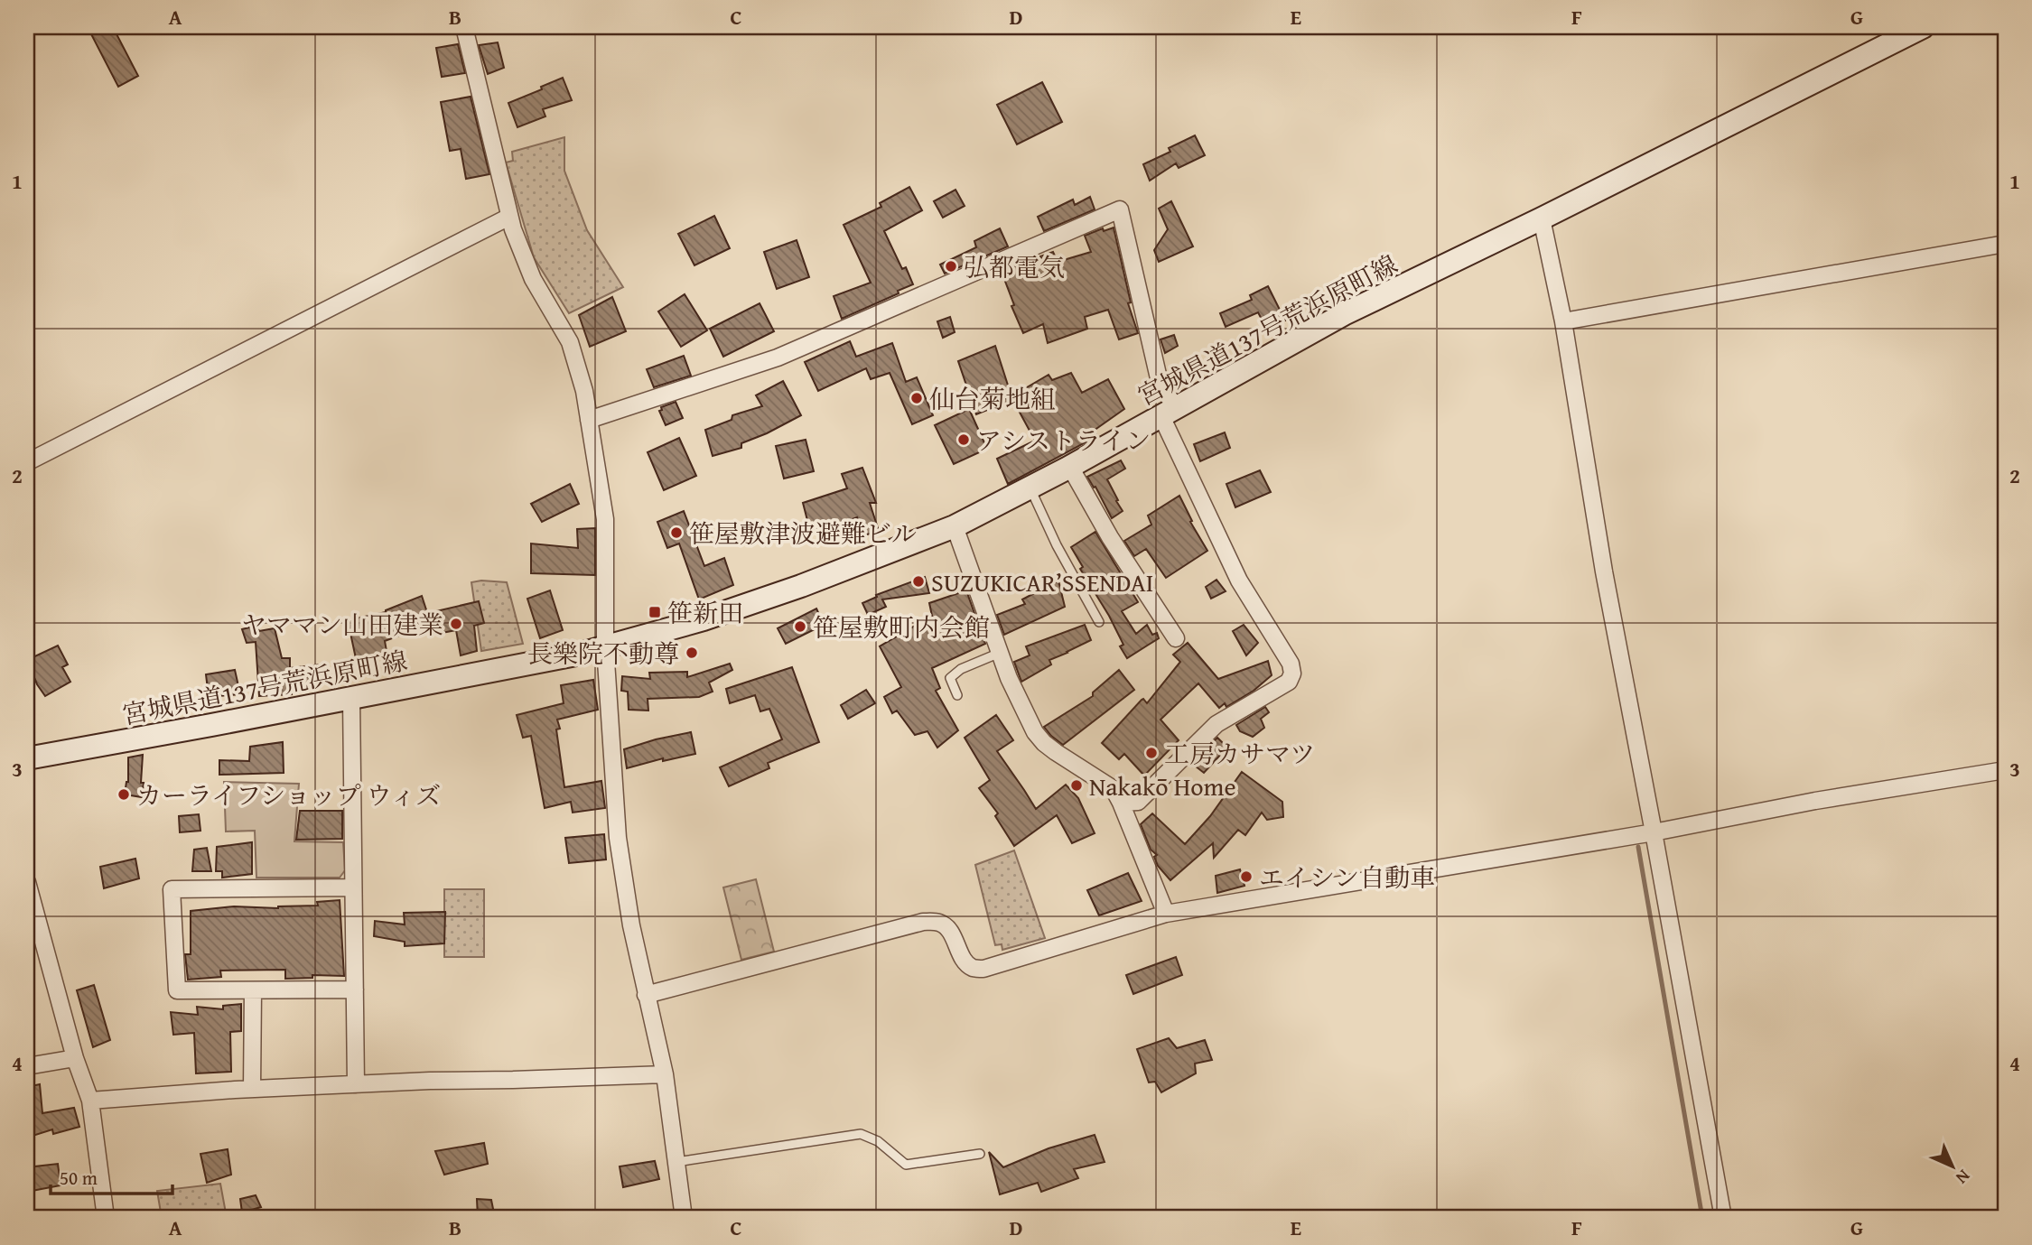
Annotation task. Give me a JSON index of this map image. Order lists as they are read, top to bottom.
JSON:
{
  "streets": {
    "main road": ["宮城県道137号荒浜原町線"]
  },
  "places": {
    "other": [
      "弘都電気",
      "仙台菊地組",
      "アシストライン",
      "笹屋敷津波避難ビル",
      "SUZUKICAR’SSENDAI",
      "ヤママン山田建業",
      "笹屋敷町内会館",
      "長樂院不動尊",
      "工房カサマツ",
      "Nakakō Home",
      "カーライフショップ ウィズ",
      "エイシン自動車"
    ],
    "transit": ["笹新田"]
  },
  "scale_bar": "50 m",
  "north": "bottom right",
  "grid": {
    "columns": [
      "A",
      "B",
      "C",
      "D",
      "E",
      "F",
      "G"
    ],
    "rows": [
      "1",
      "2",
      "3",
      "4"
    ]
  }
}
